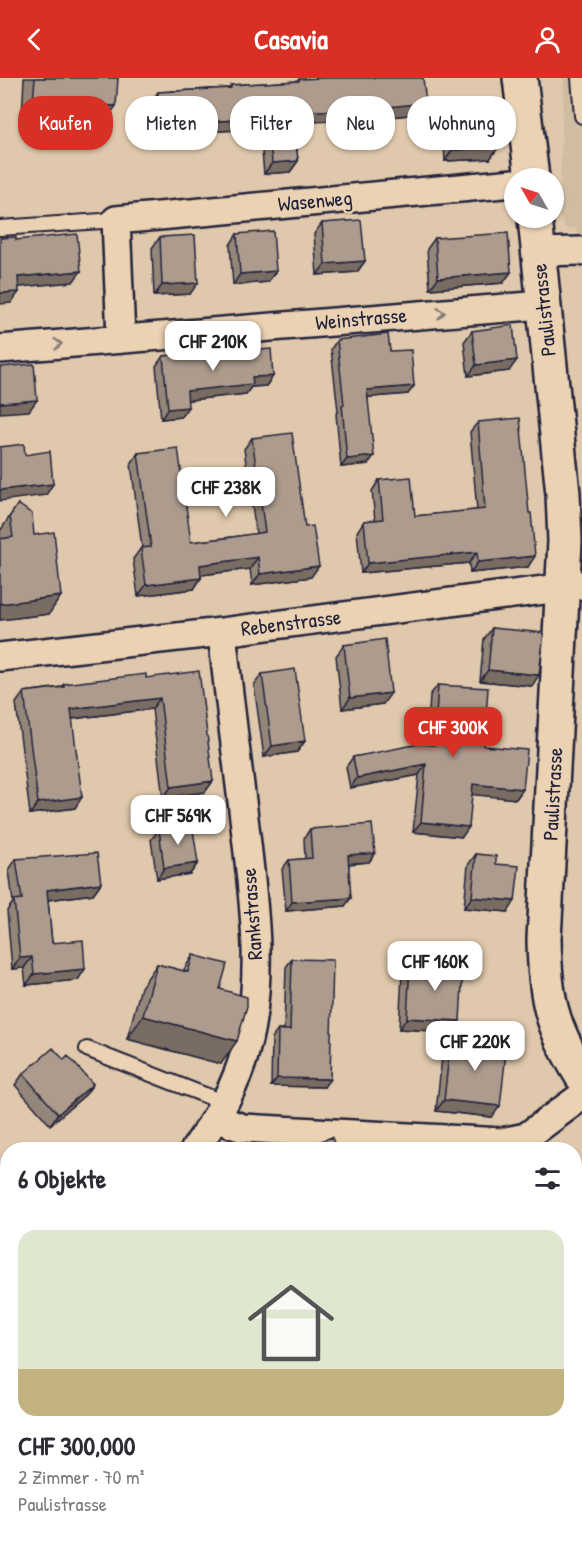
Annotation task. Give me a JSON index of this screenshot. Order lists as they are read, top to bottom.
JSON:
{
  "streets": {
    "main road": ["Paulistrasse"],
    "street": [
      "Wasenweg",
      "Weinstrasse",
      "Rebenstrasse",
      "Rankstrasse"
    ]
  },
  "crossings": [
    ["Paulistrasse", "Weinstrasse"],
    ["Paulistrasse", "Rebenstrasse"],
    ["Rebenstrasse", "Rankstrasse"]
  ],
  "one_way": ["Weinstrasse"],
  "north": "top left",
  "page": {
    "header": "Casavia",
    "chip": [
      "Kaufen",
      "Mieten",
      "Filter",
      "Neu",
      "Wohnung"
    ],
    "price": [
      "CHF 210K",
      "CHF 238K",
      "CHF 300K",
      "CHF 569K",
      "CHF 160K",
      "CHF 220K"
    ],
    "heading": "6 Objekte",
    "list": [
      {
        "name": "CHF 300,000",
        "note": "2 Zimmer · 70 m² · Paulistrasse"
      }
    ]
  }
}
